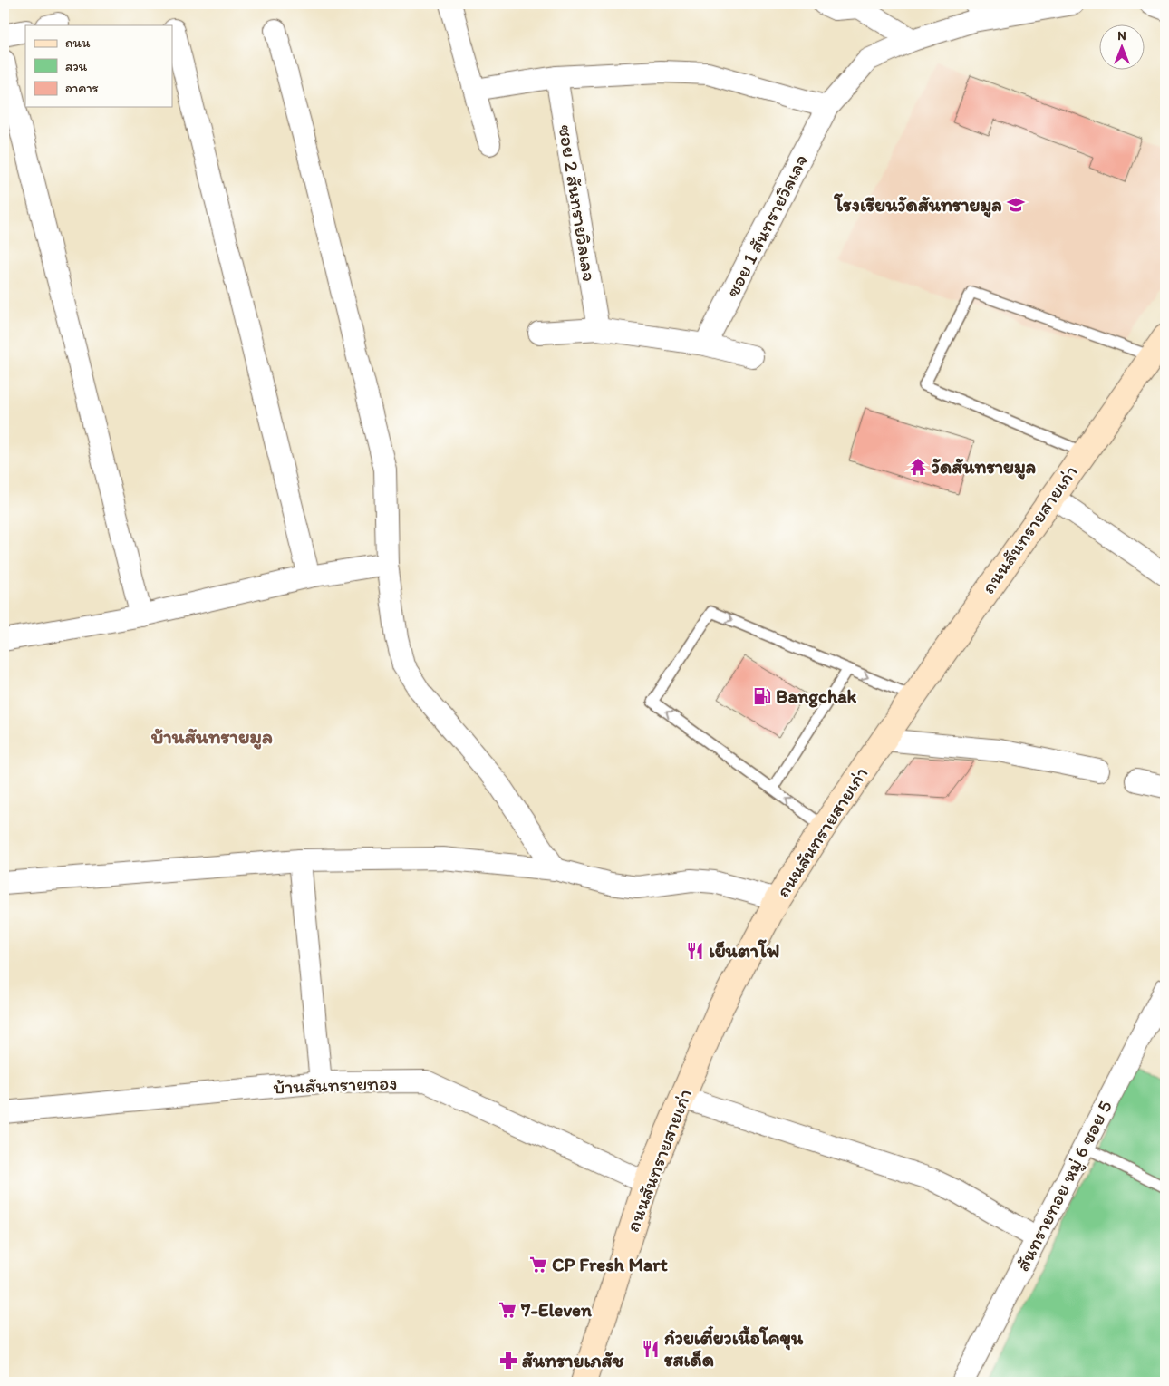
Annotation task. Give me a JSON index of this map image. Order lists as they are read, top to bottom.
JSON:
{
  "streets": {
    "main road": ["ถนนสันทรายสายเก่า"],
    "street": [
      "ซอย 2 สันทรายวิลเลจ",
      "ซอย 1 สันทรายวิลเลจ",
      "บ้านสันทรายทอง",
      "สันทรายทอย หมู่ 6 ซอย 5"
    ]
  },
  "crossings": [
    ["ถนนสันทรายสายเก่า", "บ้านสันทรายทอง"]
  ],
  "districts": ["บ้านสันทรายมูล"],
  "places": {
    "school or university": ["โรงเรียนวัดสันทรายมูล"],
    "temple": ["วัดสันทรายมูล"],
    "fuel station": ["Bangchak"],
    "restaurant": ["เย็นตาโฟ", "ก๋วยเตี๋ยวเนื้อโคขุน รสเด็ด"],
    "supermarket": ["CP Fresh Mart", "7-Eleven"],
    "pharmacy": ["สันทรายเภสัช"]
  },
  "legend": ["ถนน", "สวน", "อาคาร"],
  "north": "top"
}
